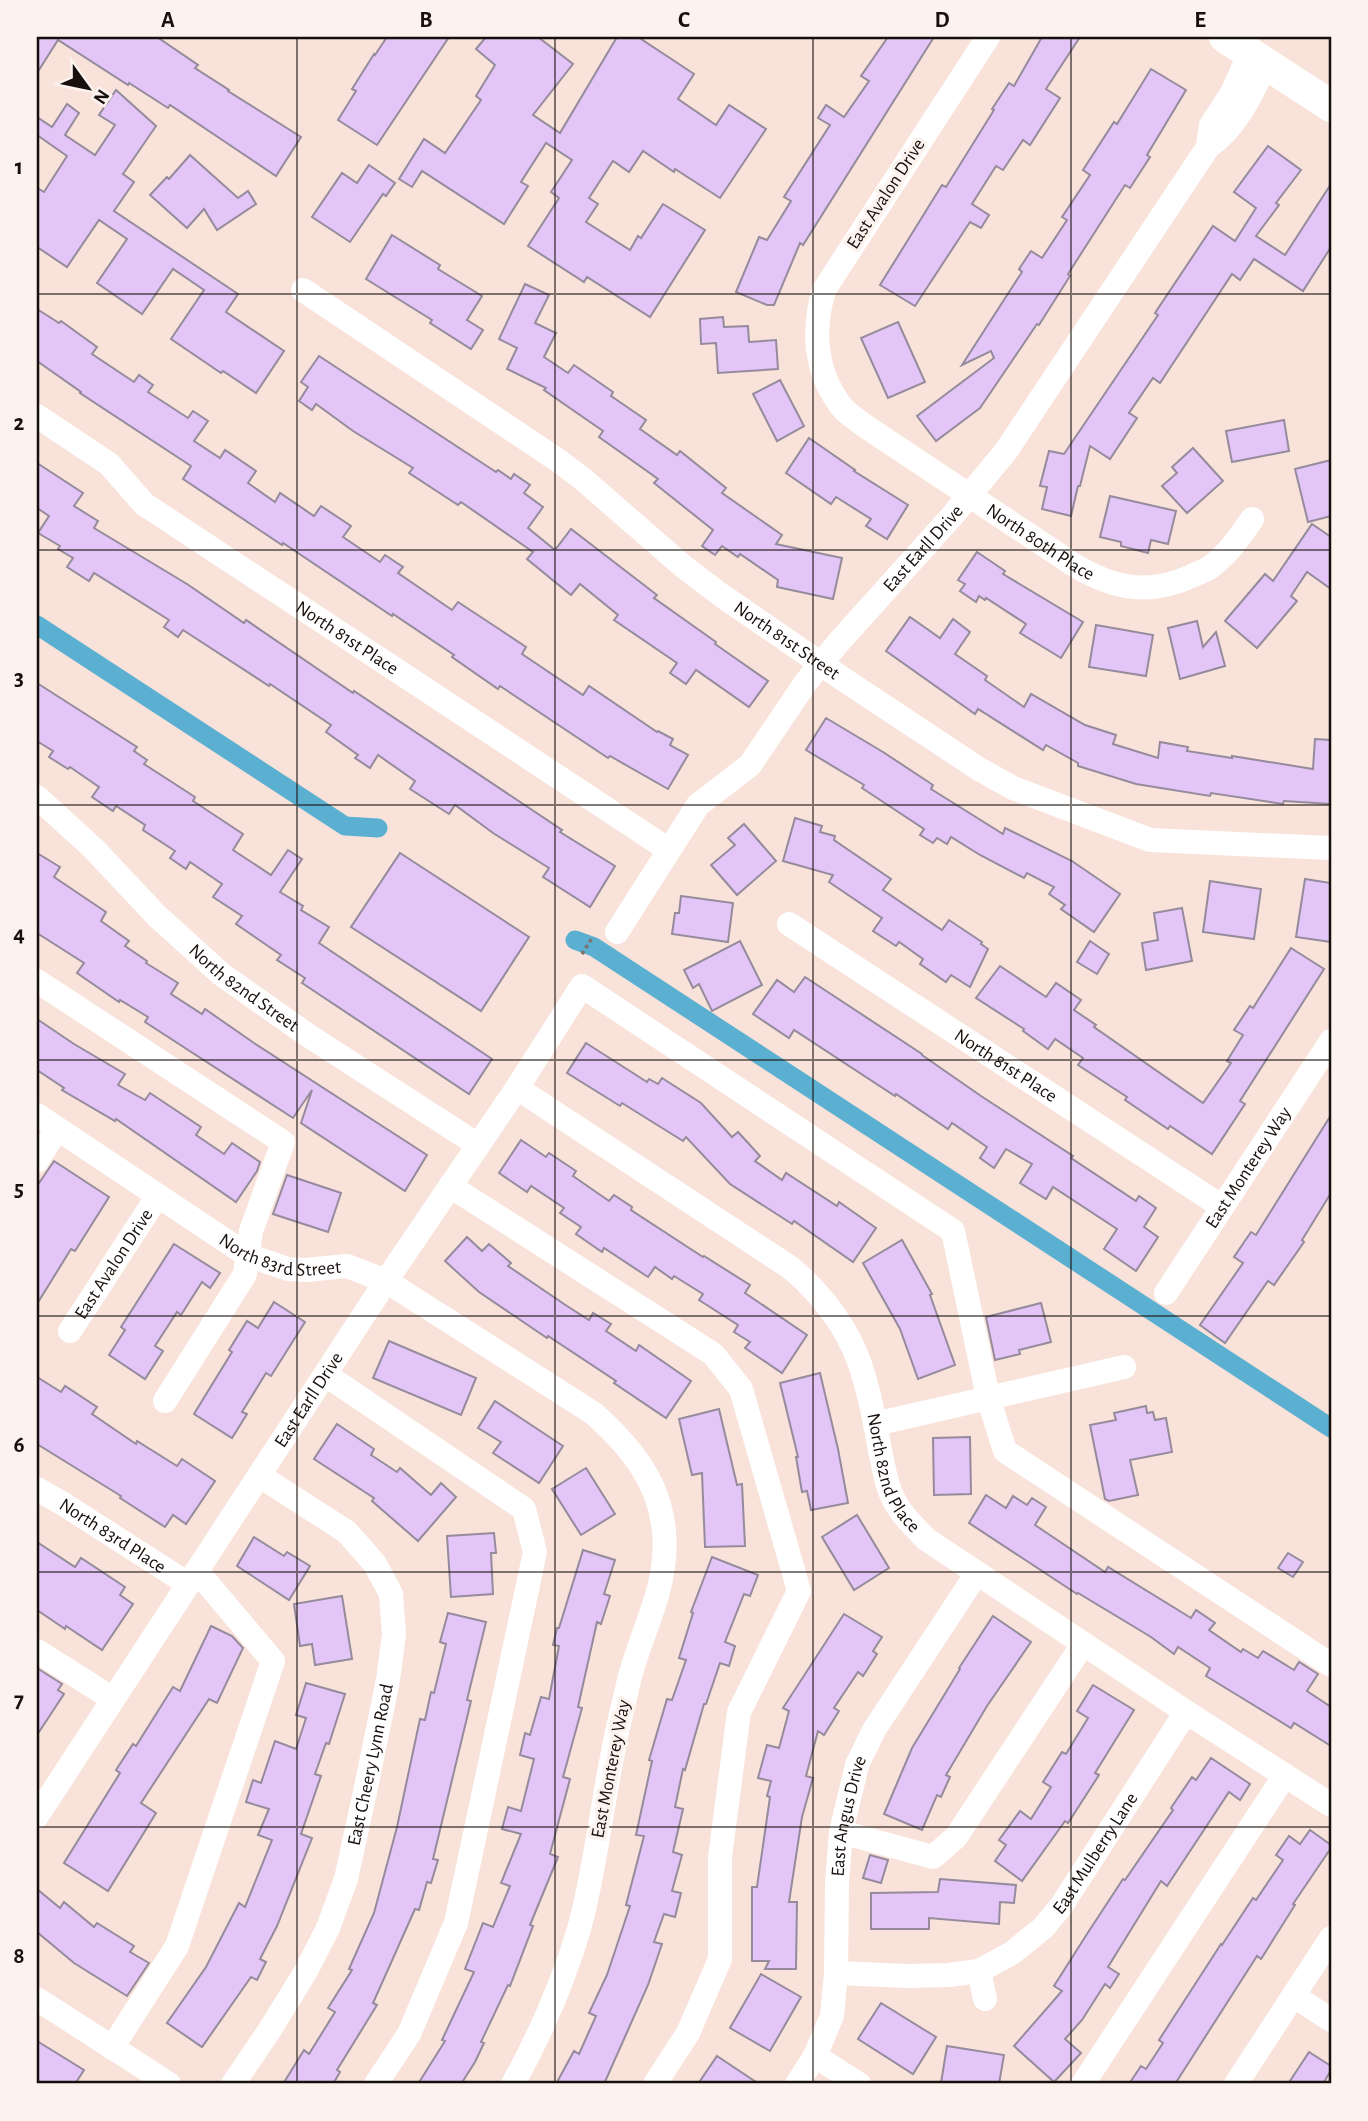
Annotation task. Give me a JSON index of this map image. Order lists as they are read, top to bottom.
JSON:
{
  "streets": {
    "street": [
      "East Avalon Drive",
      "North 80th Place",
      "East Earll Drive",
      "North 81st Place",
      "North 81st Street",
      "North 82nd Street",
      "East Monterey Way",
      "North 83rd Street",
      "North 82nd Place",
      "North 83rd Place",
      "East Cheery Lynn Road",
      "East Angus Drive",
      "East Mulberry Lane"
    ]
  },
  "crossings": [
    ["East Avalon Drive", "North 80th Place"],
    ["East Avalon Drive", "North 83rd Street"],
    ["North 80th Place", "East Earll Drive"],
    ["East Earll Drive", "North 81st Place"],
    ["East Earll Drive", "North 81st Street"],
    ["East Earll Drive", "North 82nd Street"],
    ["East Earll Drive", "North 83rd Street"],
    ["East Earll Drive", "North 82nd Place"],
    ["East Earll Drive", "North 83rd Place"],
    ["East Earll Drive", "East Cheery Lynn Road"],
    ["North 81st Place", "East Monterey Way"],
    ["East Monterey Way", "North 83rd Street"],
    ["North 82nd Place", "East Angus Drive"],
    ["North 82nd Place", "East Mulberry Lane"],
    ["East Angus Drive", "East Mulberry Lane"]
  ],
  "north": "bottom right",
  "grid": {
    "columns": [
      "A",
      "B",
      "C",
      "D",
      "E"
    ],
    "rows": [
      "1",
      "2",
      "3",
      "4",
      "5",
      "6",
      "7",
      "8"
    ]
  }
}
